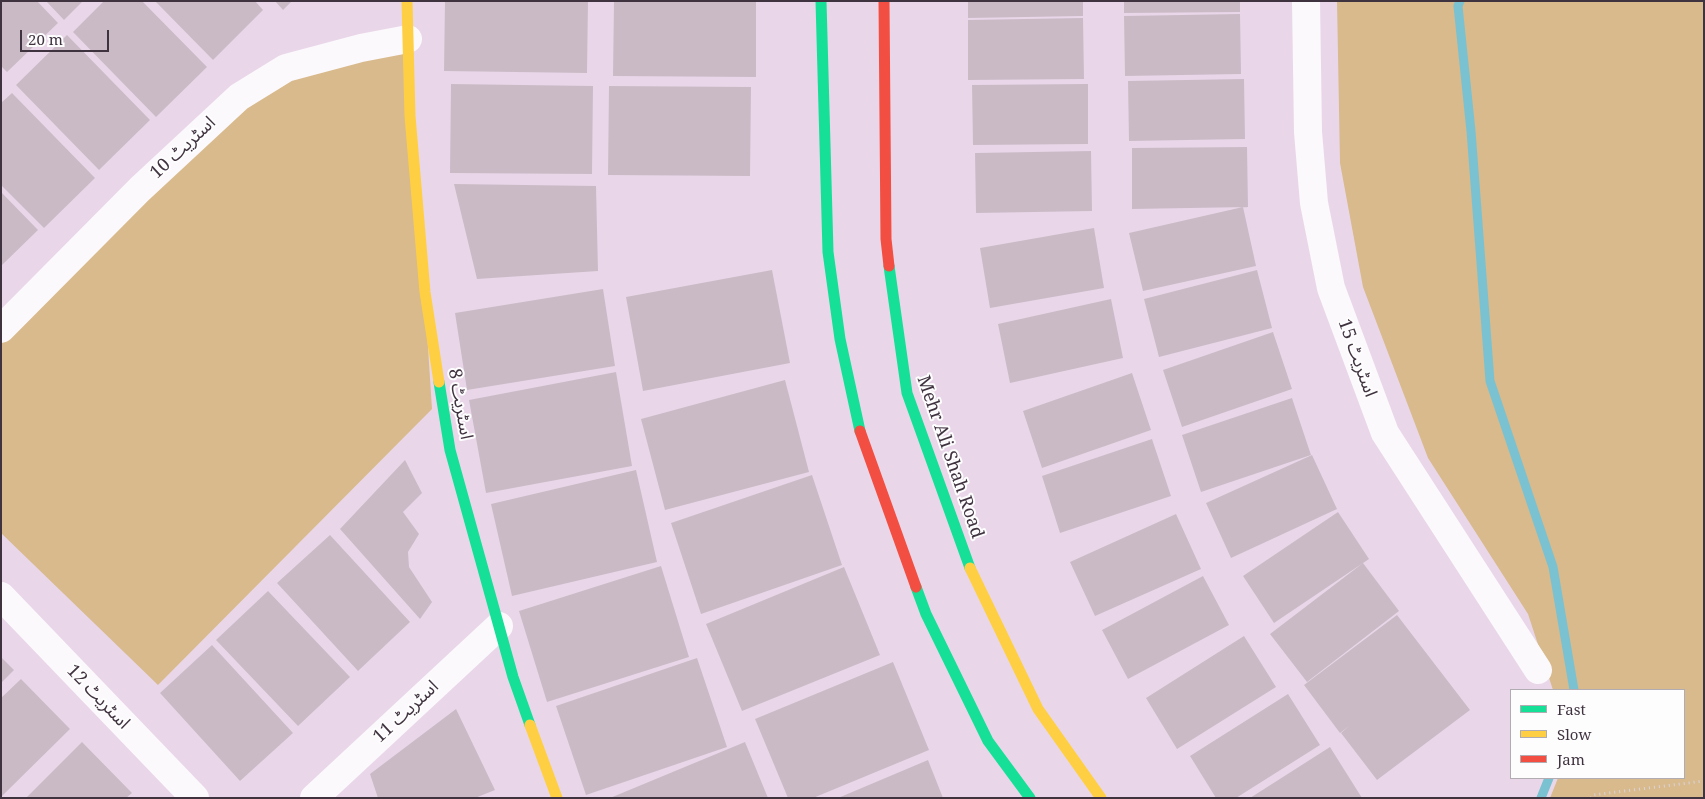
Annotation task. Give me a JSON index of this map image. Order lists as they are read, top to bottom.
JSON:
{
  "streets": {
    "street": [
      "اسٹریٹ 10",
      "اسٹریٹ 15",
      "اسٹریٹ 8",
      "Mehr Ali Shah Road",
      "اسٹریٹ 12",
      "اسٹریٹ 11"
    ]
  },
  "crossings": [
    ["اسٹریٹ 10", "اسٹریٹ 8"],
    ["اسٹریٹ 8", "اسٹریٹ 11"]
  ],
  "legend": ["Fast", "Slow", "Jam"],
  "scale_bar": "20 m"
}
